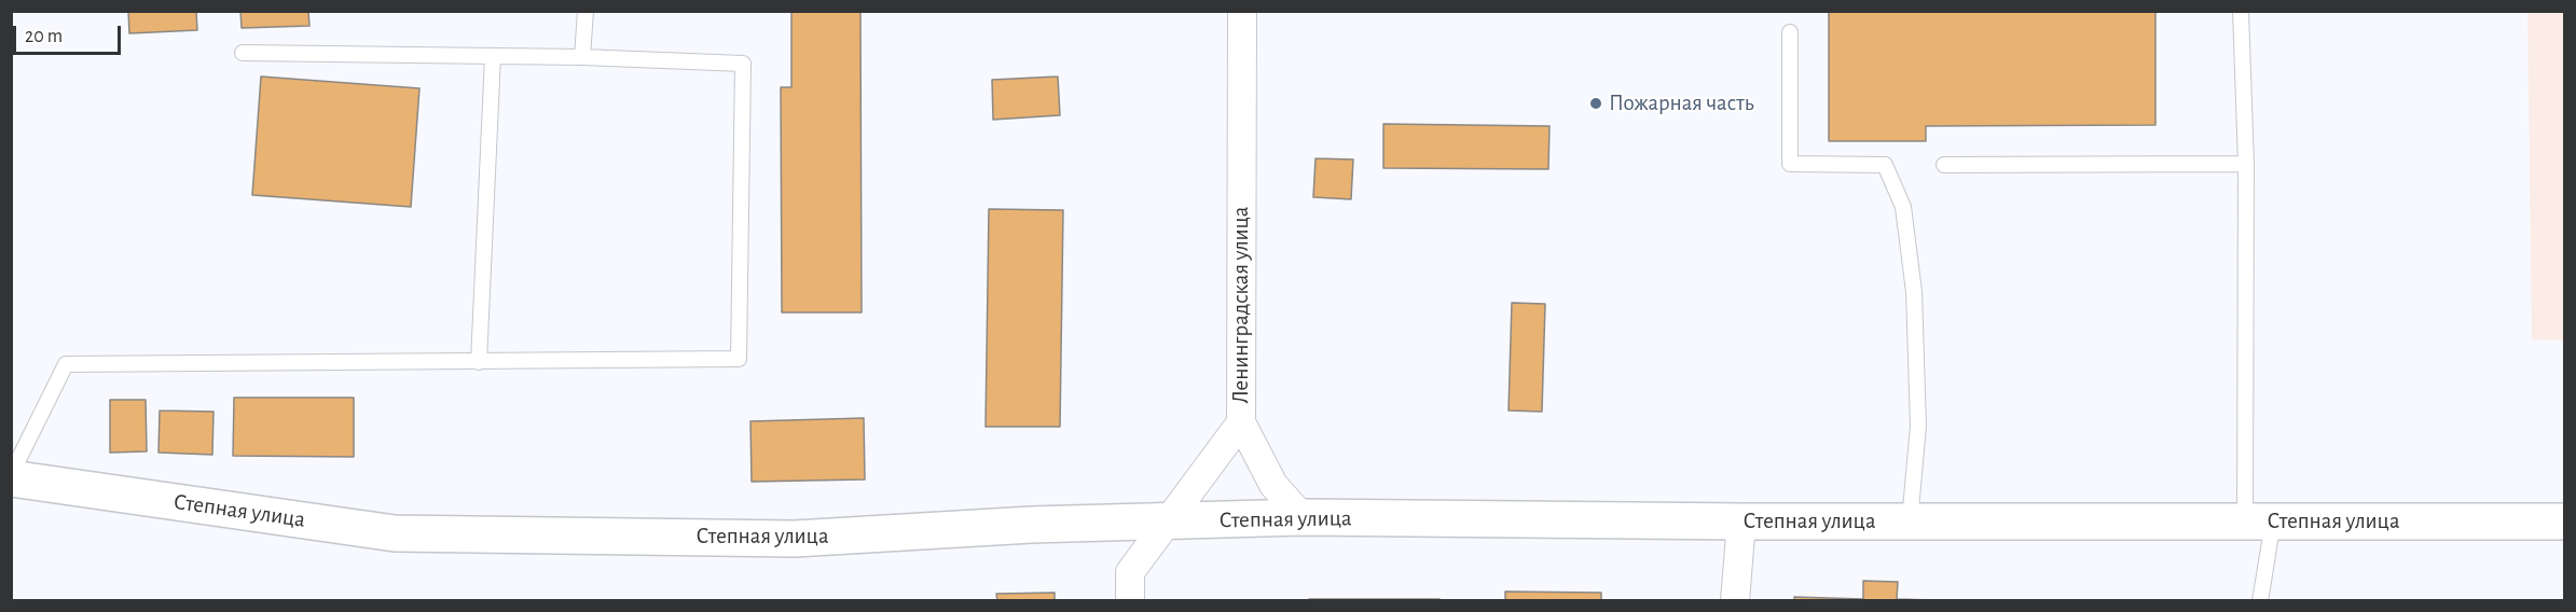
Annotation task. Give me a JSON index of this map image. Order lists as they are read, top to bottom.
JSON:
{
  "streets": {
    "street": ["Ленинградская улица", "Степная улица"]
  },
  "crossings": [
    ["Ленинградская улица", "Степная улица"]
  ],
  "places": ["Пожарная часть"],
  "scale_bar": "20 m"
}
